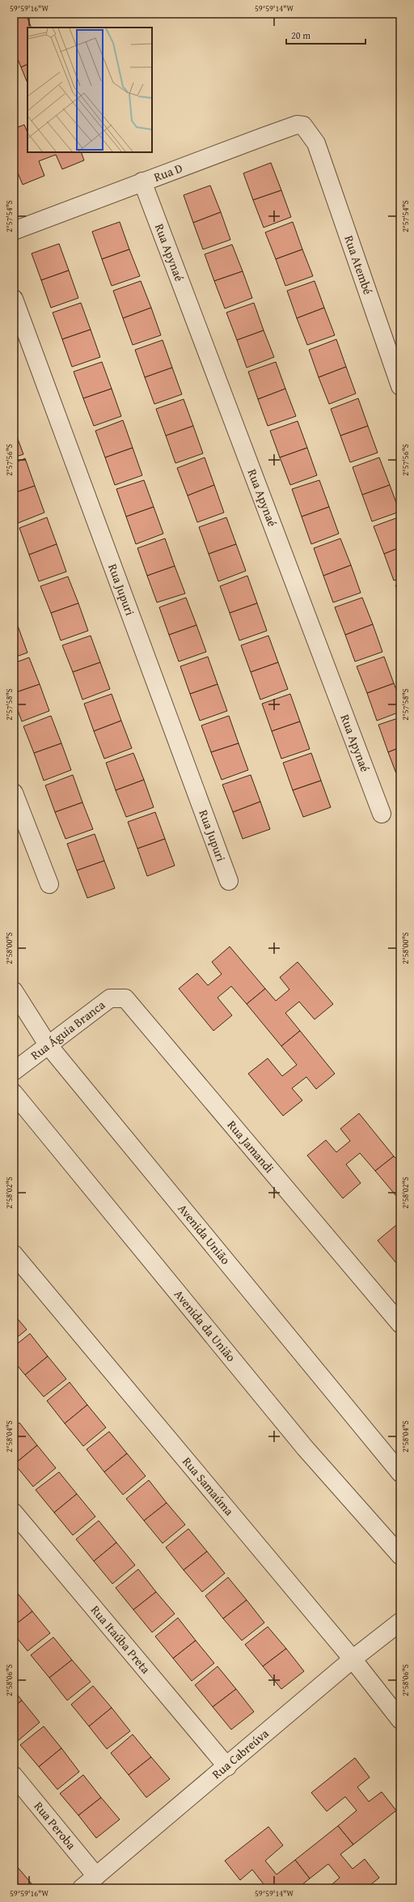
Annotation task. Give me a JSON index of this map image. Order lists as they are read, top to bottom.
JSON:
{
  "streets": {
    "street": [
      "Rua D",
      "Rua Apynaé",
      "Rua Atembé",
      "Rua Jupuri",
      "Rua Águia Branca",
      "Rua Jamandi",
      "Avenida União",
      "Avenida da União",
      "Rua Samaúma",
      "Rua Itaúba Preta",
      "Rua Cabreúva",
      "Rua Peroba"
    ]
  },
  "crossings": [
    ["Rua D", "Rua Apynaé"],
    ["Rua D", "Rua Atembé"],
    ["Rua Águia Branca", "Rua Jamandi"],
    ["Rua Águia Branca", "Avenida União"],
    ["Rua Samaúma", "Rua Cabreúva"],
    ["Rua Itaúba Preta", "Rua Cabreúva"],
    ["Rua Cabreúva", "Rua Peroba"]
  ],
  "scale_bar": "20 m",
  "coordinates": [
    "59°59'16\"W",
    "59°59'14\"W",
    "2°57'54\"S",
    "2°57'56\"S",
    "2°57'58\"S",
    "2°58'00\"S",
    "2°58'02\"S",
    "2°58'04\"S",
    "2°58'06\"S"
  ]
}
